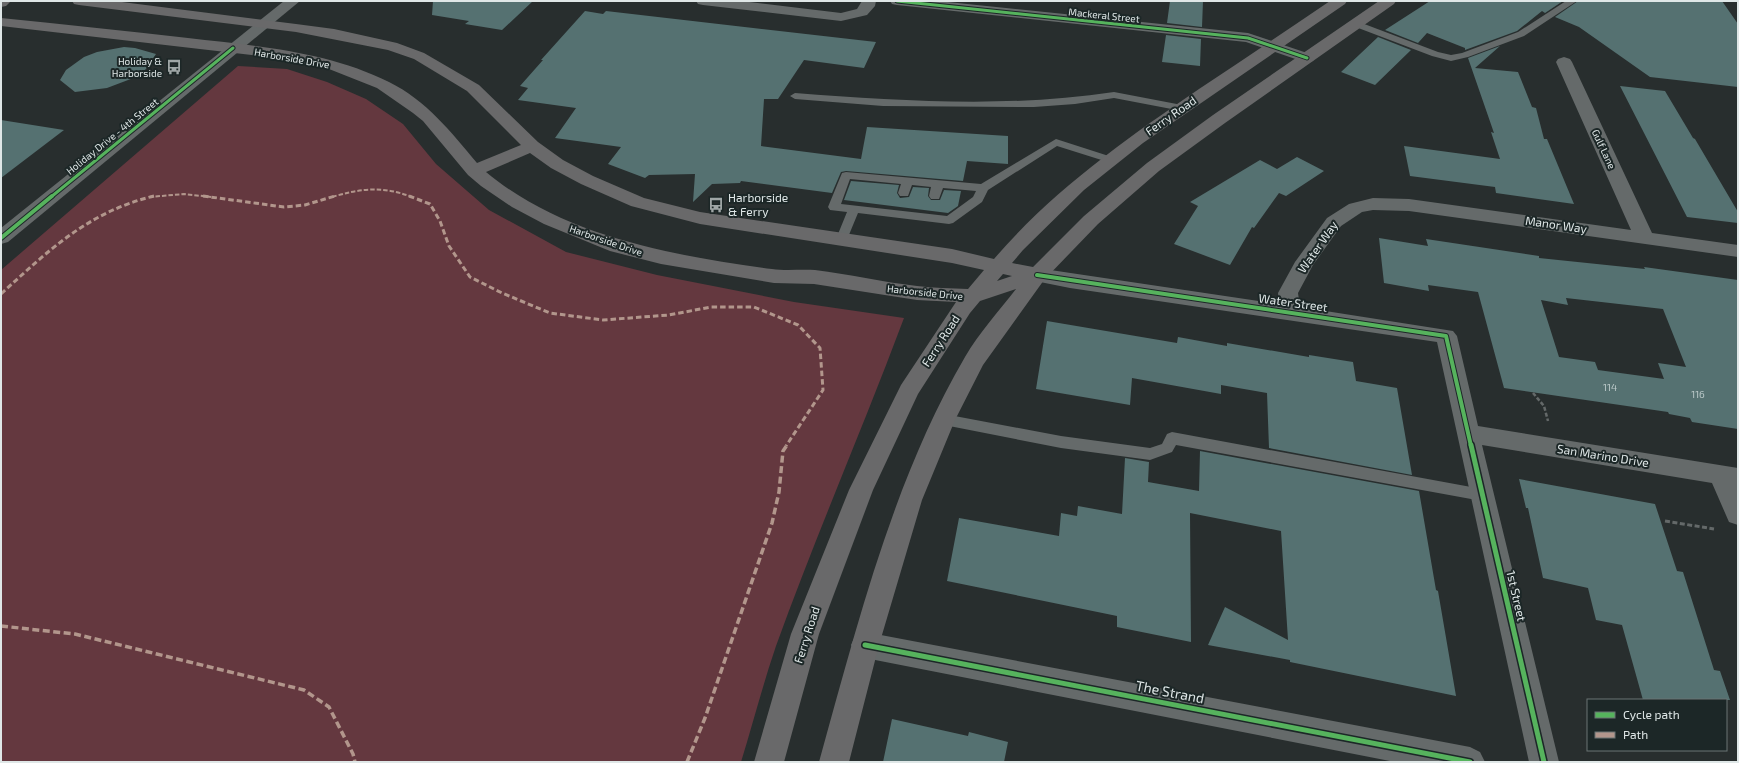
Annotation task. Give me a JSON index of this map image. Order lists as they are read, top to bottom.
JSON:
{
  "streets": {
    "main road": ["Harborside Drive", "Ferry Road"],
    "street": [
      "Mackeral Street",
      "Holiday Drive - 4th Street",
      "Gulf Lane",
      "Manor Way",
      "Water Way",
      "Water Street",
      "San Marino Drive",
      "1st Street",
      "The Strand"
    ]
  },
  "crossings": [
    ["Mackeral Street", "Ferry Road"],
    ["Harborside Drive", "Ferry Road"],
    ["Harborside Drive", "Holiday Drive - 4th Street"],
    ["Harborside Drive", "Water Street"],
    ["Gulf Lane", "Manor Way"],
    ["Manor Way", "Water Way"],
    ["Water Way", "Water Street"],
    ["Water Street", "San Marino Drive"],
    ["Water Street", "1st Street"],
    ["San Marino Drive", "1st Street"]
  ],
  "places": {
    "bus stop": ["Holiday & Harborside", "Harborside & Ferry"]
  },
  "house_numbers": ["114", "116"],
  "legend": ["Cycle path", "Path"]
}
